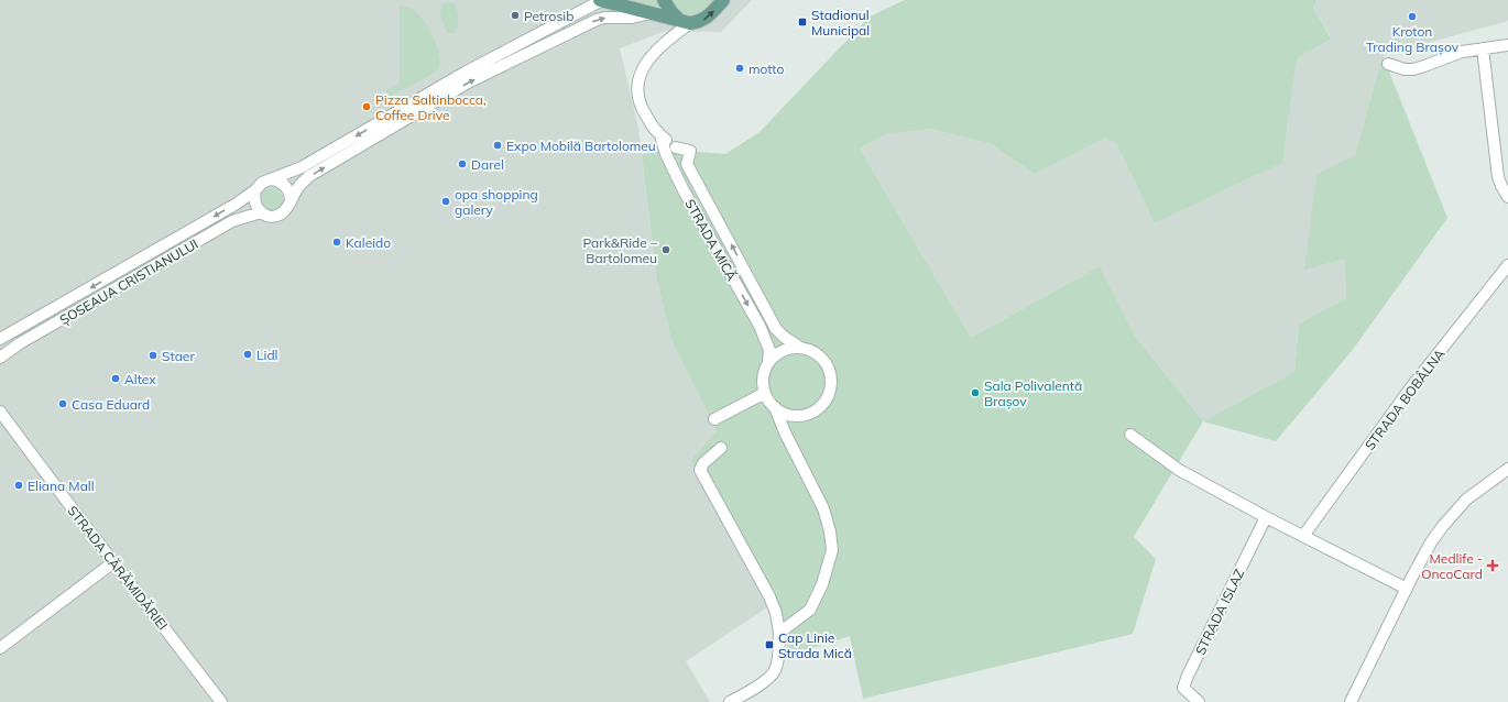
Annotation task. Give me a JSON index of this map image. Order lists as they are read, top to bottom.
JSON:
{
  "streets": {
    "street": [
      "STRADA MICĂ",
      "ȘOSEAUA CRISTIANULUI",
      "STRADA BOBÂLNA",
      "STRADA CĂRĂMIDĂRIEI",
      "STRADA ISLAZ"
    ]
  },
  "places": {
    "other": [
      "Petrosib",
      "Kroton Trading Brașov",
      "motto",
      "Pizza Saltinbocca, Coffee Drive",
      "Expo Mobilă Bartolomeu",
      "Darel",
      "opa shopping galery",
      "Kaleido",
      "Park&Ride – Bartolomeu",
      "Lidl",
      "Staer",
      "Altex",
      "Sala Polivalentă Brașov",
      "Casa Eduard",
      "Eliana Mall"
    ],
    "transit": ["Stadionul Municipal", "Cap Linie Strada Mică"],
    "health": ["Medlife - OncoCard"]
  }
}
